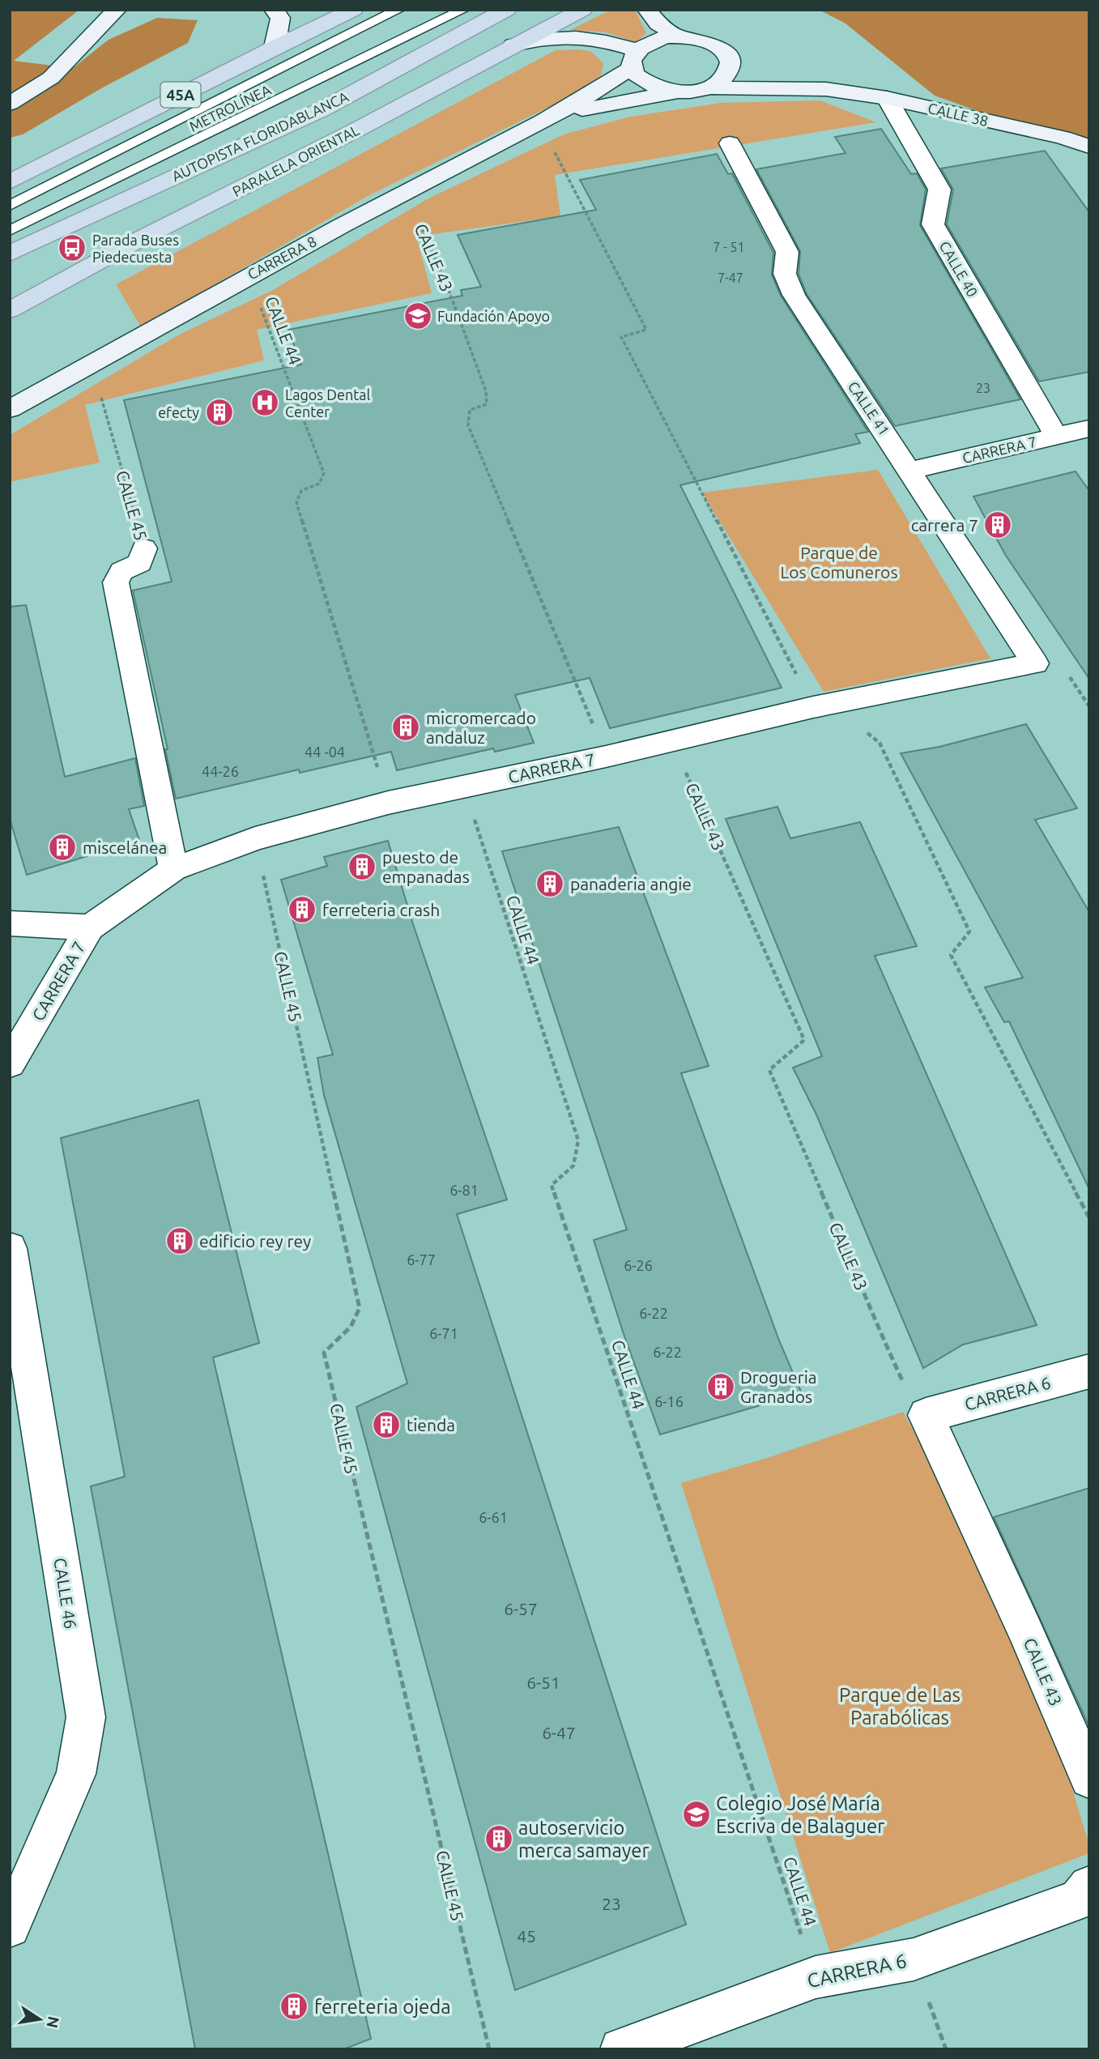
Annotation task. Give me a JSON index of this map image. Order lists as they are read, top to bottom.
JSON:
{
  "streets": {
    "highway": ["45A", "AUTOPISTA FLORIDABLANCA", "PARALELA ORIENTAL"],
    "main road": ["CALLE 38", "CARRERA 8"],
    "street": [
      "CALLE 43",
      "CALLE 40",
      "CALLE 41",
      "CARRERA 7",
      "CALLE 45",
      "CARRERA 6",
      "CALLE 46"
    ],
    "lane": ["METROLÍNEA"],
    "path": ["CALLE 44"]
  },
  "crossings": [
    ["CALLE 38", "CARRERA 8"],
    ["CALLE 38", "CALLE 40"],
    ["CARRERA 8", "CALLE 43"],
    ["CARRERA 8", "CALLE 44"],
    ["CARRERA 8", "CALLE 45"],
    ["CALLE 43", "CARRERA 7"],
    ["CALLE 43", "CARRERA 6"],
    ["CALLE 40", "CARRERA 7"],
    ["CALLE 44", "CARRERA 7"],
    ["CALLE 44", "CARRERA 6"],
    ["CALLE 41", "CARRERA 7"],
    ["CARRERA 7", "CALLE 45"]
  ],
  "parks": ["Parque de Los Comuneros", "Parque de Las Parabólicas"],
  "places": {
    "bus stop": ["Parada Buses Piedecuesta"],
    "school or university": ["Fundación Apoyo", "Colegio José María Escriva de Balaguer"],
    "hospital": ["Lagos Dental Center"],
    "building": [
      "efecty",
      "carrera 7",
      "micromercado andaluz",
      "miscelánea",
      "puesto de empanadas",
      "panaderia angie",
      "ferreteria crash",
      "edificio rey rey",
      "Drogueria Granados",
      "tienda",
      "autoservicio merca samayer",
      "ferreteria ojeda"
    ]
  },
  "house_numbers": [
    "7 - 51",
    "7-47",
    "23",
    "44 -04",
    "44-26",
    "6-81",
    "6-77",
    "6-26",
    "6-22",
    "6-71",
    "6-22",
    "6-16",
    "6-61",
    "6-57",
    "6-51",
    "6-47",
    "23",
    "45"
  ],
  "north": "right"
}
